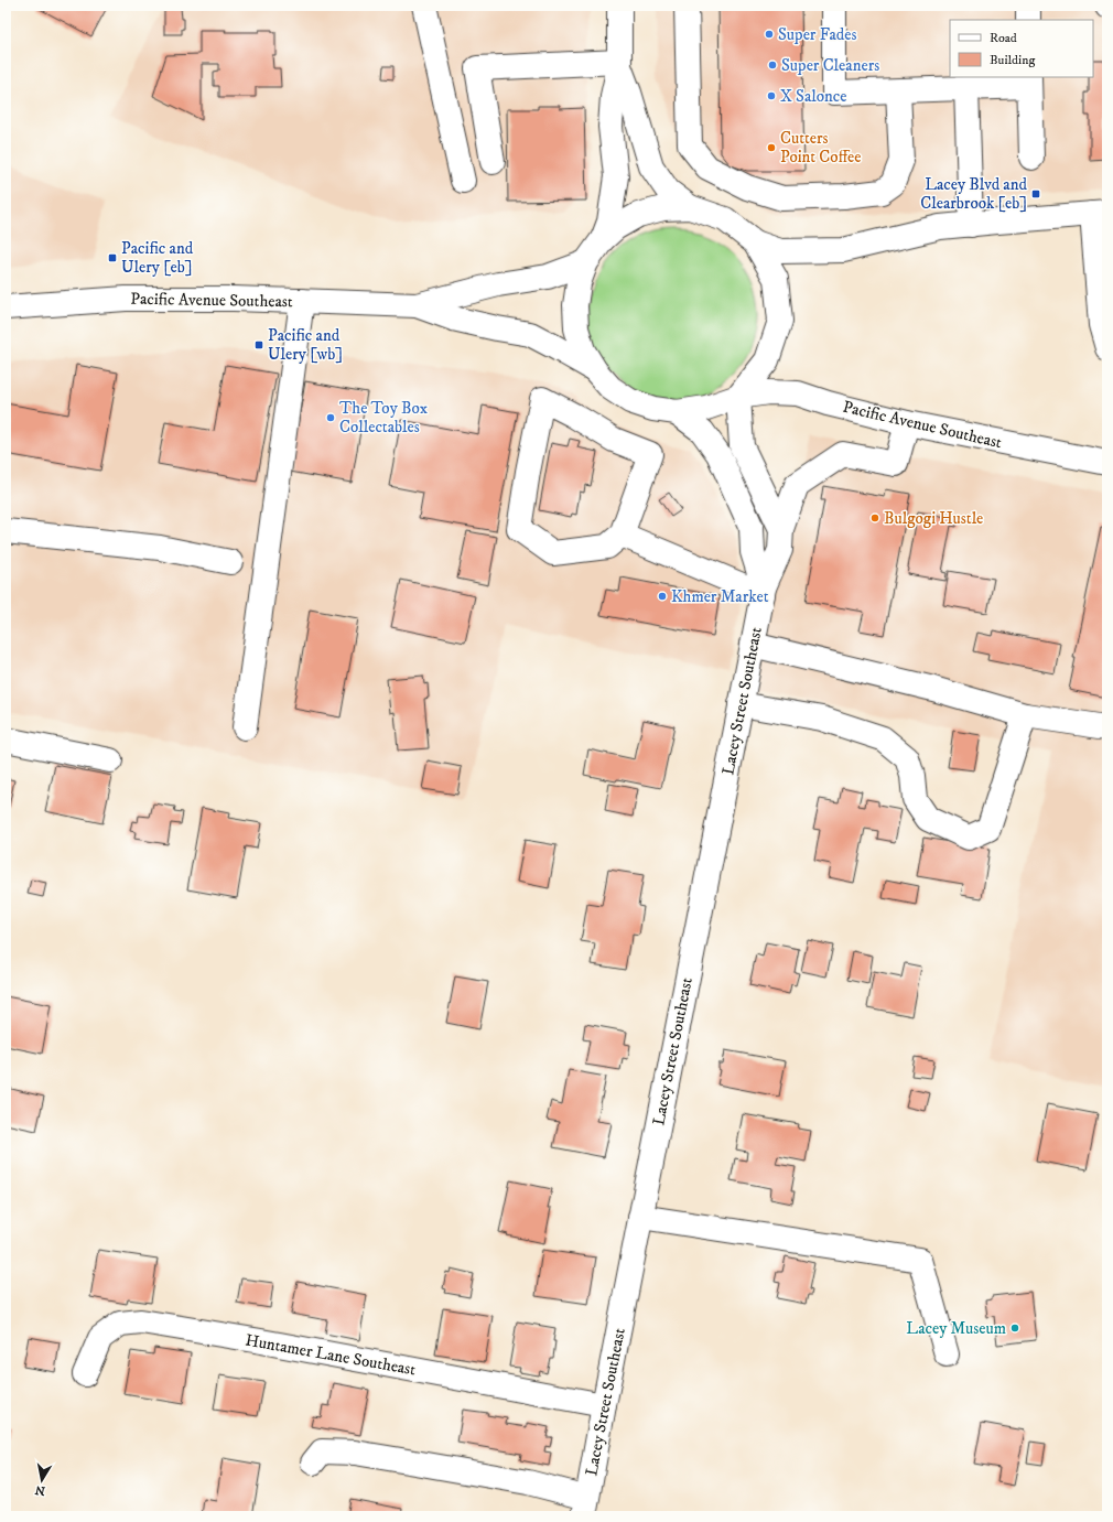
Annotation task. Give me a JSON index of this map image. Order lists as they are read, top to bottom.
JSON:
{
  "streets": {
    "street": ["Pacific Avenue Southeast", "Lacey Street Southeast", "Huntamer Lane Southeast"]
  },
  "crossings": [
    ["Pacific Avenue Southeast", "Lacey Street Southeast"],
    ["Lacey Street Southeast", "Huntamer Lane Southeast"]
  ],
  "places": {
    "other": [
      "Super Fades",
      "Super Cleaners",
      "X Salonce",
      "Cutters Point Coffee",
      "The Toy Box Collectables",
      "Bulgogi Hustle",
      "Khmer Market",
      "Lacey Museum"
    ],
    "transit": ["Lacey Blvd and Clearbrook [eb]", "Pacific and Ulery [eb]", "Pacific and Ulery [wb]"]
  },
  "legend": ["Road", "Building"],
  "north": "bottom"
}
